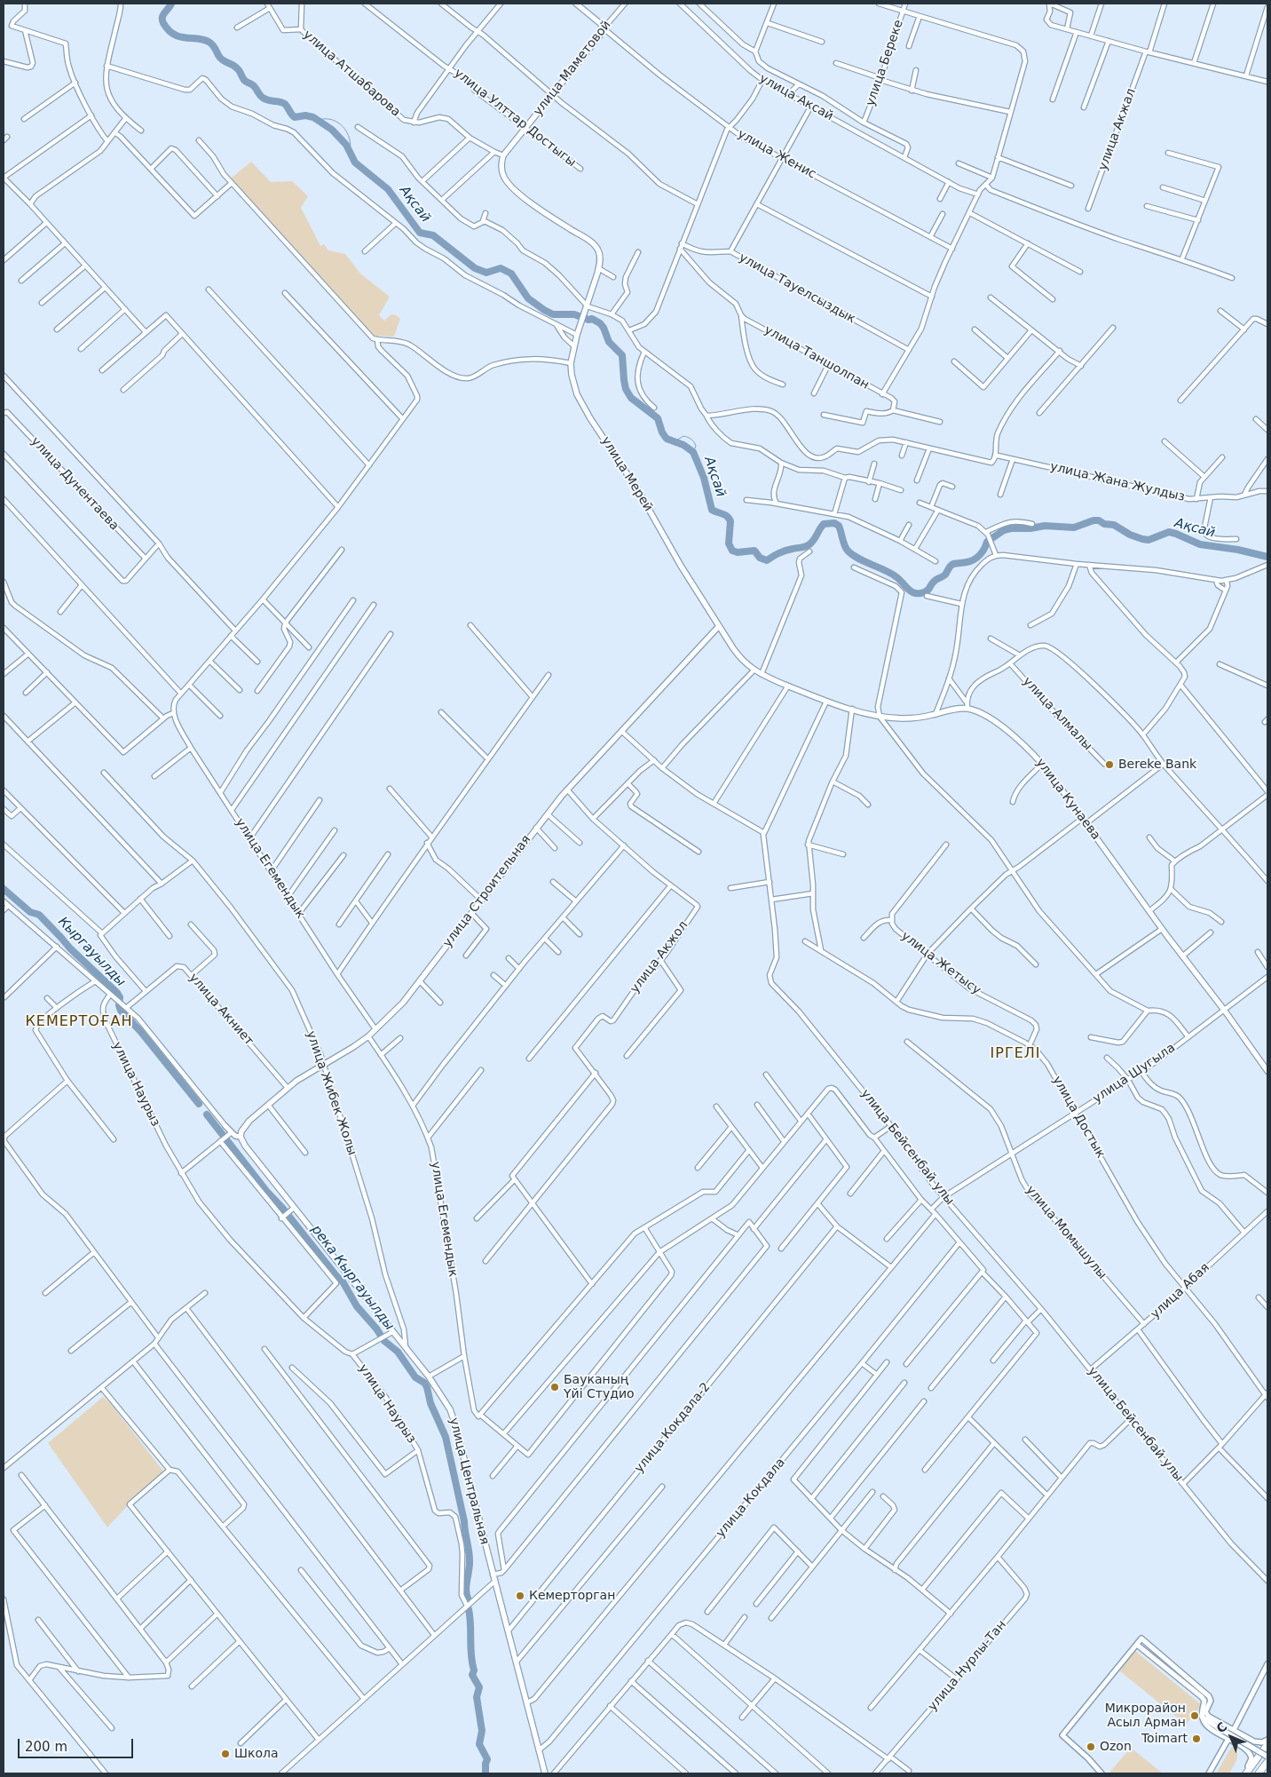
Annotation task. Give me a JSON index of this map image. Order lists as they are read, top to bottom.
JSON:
{
  "streets": {
    "main road": [
      "улица Маметовой",
      "улица Женис",
      "улица Мерей",
      "улица Кунаева",
      "улица Строительная",
      "улица Центральная"
    ],
    "street": [
      "улица Береке",
      "улица Атшабарова",
      "улица Аксай",
      "улица Улттар Достыгы",
      "улица Акжал",
      "улица Тауелсыздык",
      "улица Таншолпан",
      "улица Жана Жулдыз",
      "улица Дунентаева",
      "улица Алмалы",
      "улица Егемендык",
      "улица Акжол",
      "улица Жетысу",
      "улица Акниет",
      "улица Шугыла",
      "улица Наурыз",
      "улица Жибек Жолы",
      "улица Достык",
      "улица Бейсенбай улы",
      "улица Момышулы",
      "улица Абая",
      "улица Кокдала-2",
      "улица Кокдала",
      "улица Нурлы-Тан"
    ]
  },
  "crossings": [
    ["улица Береке", "улица Аксай"],
    ["улица Маметовой", "улица Атшабарова"],
    ["улица Маметовой", "улица Улттар Достыгы"],
    ["улица Маметовой", "улица Женис"],
    ["улица Мерей", "улица Строительная"],
    ["улица Кунаева", "улица Шугыла"],
    ["улица Егемендык", "улица Строительная"],
    ["улица Строительная", "улица Акжол"],
    ["улица Строительная", "улица Акниет"],
    ["улица Строительная", "улица Жибек Жолы"],
    ["улица Строительная", "улица Центральная"],
    ["улица Жетысу", "улица Достык"],
    ["улица Шугыла", "улица Достык"],
    ["улица Шугыла", "улица Бейсенбай улы"],
    ["улица Шугыла", "улица Момышулы"],
    ["улица Жибек Жолы", "улица Центральная"],
    ["улица Достык", "улица Абая"],
    ["улица Бейсенбай улы", "улица Абая"],
    ["улица Момышулы", "улица Абая"],
    ["улица Кокдала-2", "улица Центральная"],
    ["улица Центральная", "улица Кокдала"]
  ],
  "districts": ["КЕМЕРТОҒАН", "ІРГЕЛІ"],
  "water": ["Ақсай", "Кыргауылды", "река Кыргауылды"],
  "places": [
    "Bereke Bank",
    "Бауканың Үйі Студио",
    "Кемерторган",
    "Микрорайон Асыл Арман",
    "Toimart",
    "Ozon",
    "Школа"
  ],
  "scale_bar": "200 m",
  "north": "top left"
}
